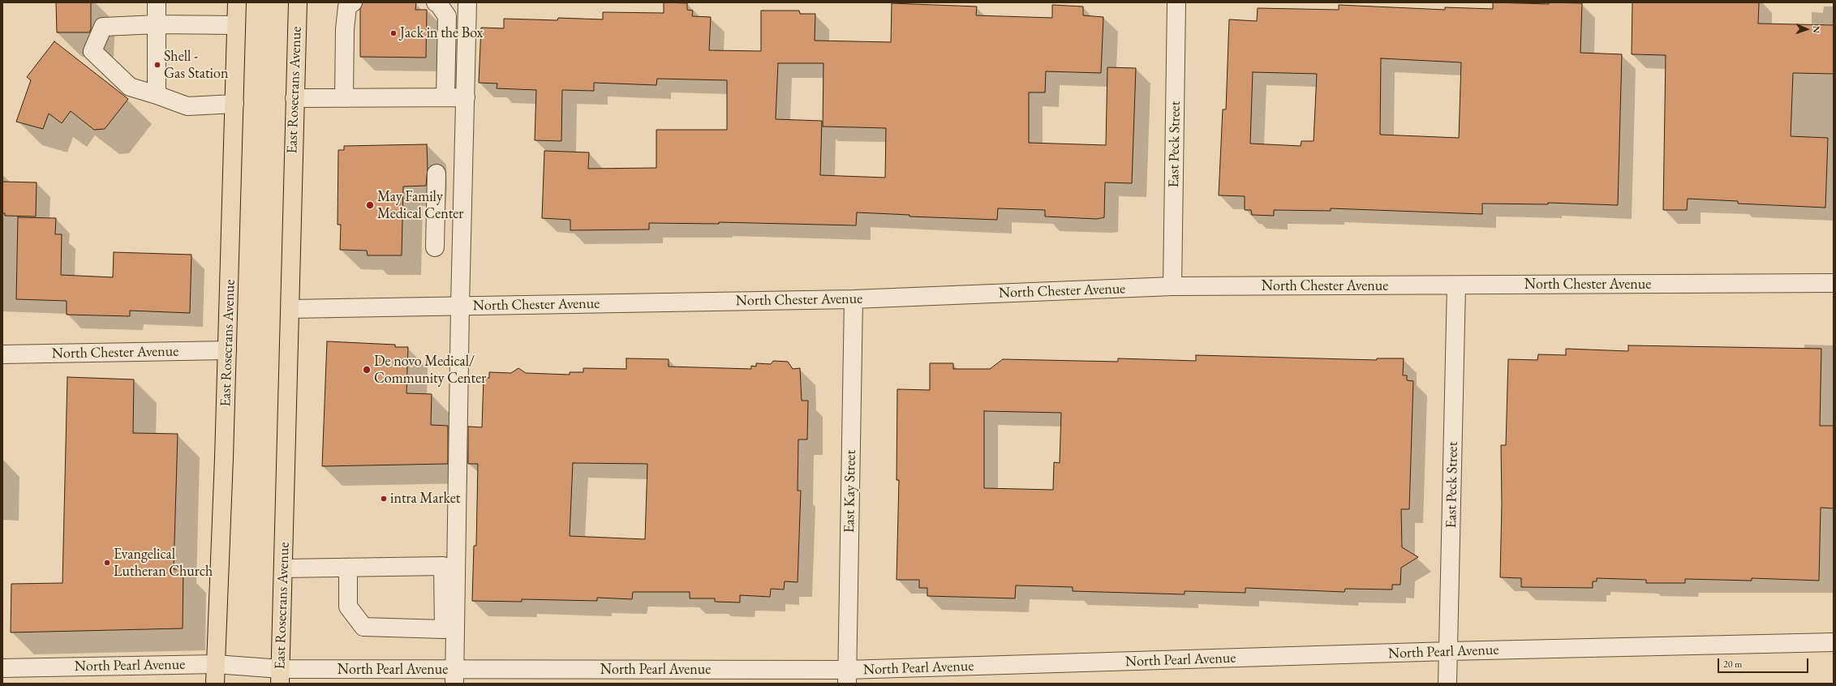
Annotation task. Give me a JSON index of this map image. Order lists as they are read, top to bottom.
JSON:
{
  "streets": {
    "main road": ["East Rosecrans Avenue"],
    "street": [
      "East Peck Street",
      "North Chester Avenue",
      "East Kay Street",
      "North Pearl Avenue"
    ]
  },
  "crossings": [
    ["East Rosecrans Avenue", "North Chester Avenue"],
    ["East Rosecrans Avenue", "North Pearl Avenue"],
    ["East Peck Street", "North Chester Avenue"],
    ["East Peck Street", "North Pearl Avenue"],
    ["North Chester Avenue", "East Kay Street"],
    ["East Kay Street", "North Pearl Avenue"]
  ],
  "places": [
    "Jack in the Box",
    "Shell - Gas Station",
    "May Family Medical Center",
    "De novo Medical/ Community Center",
    "intra Market",
    "Evangelical Lutheran Church"
  ],
  "scale_bar": "20 m",
  "north": "right"
}
